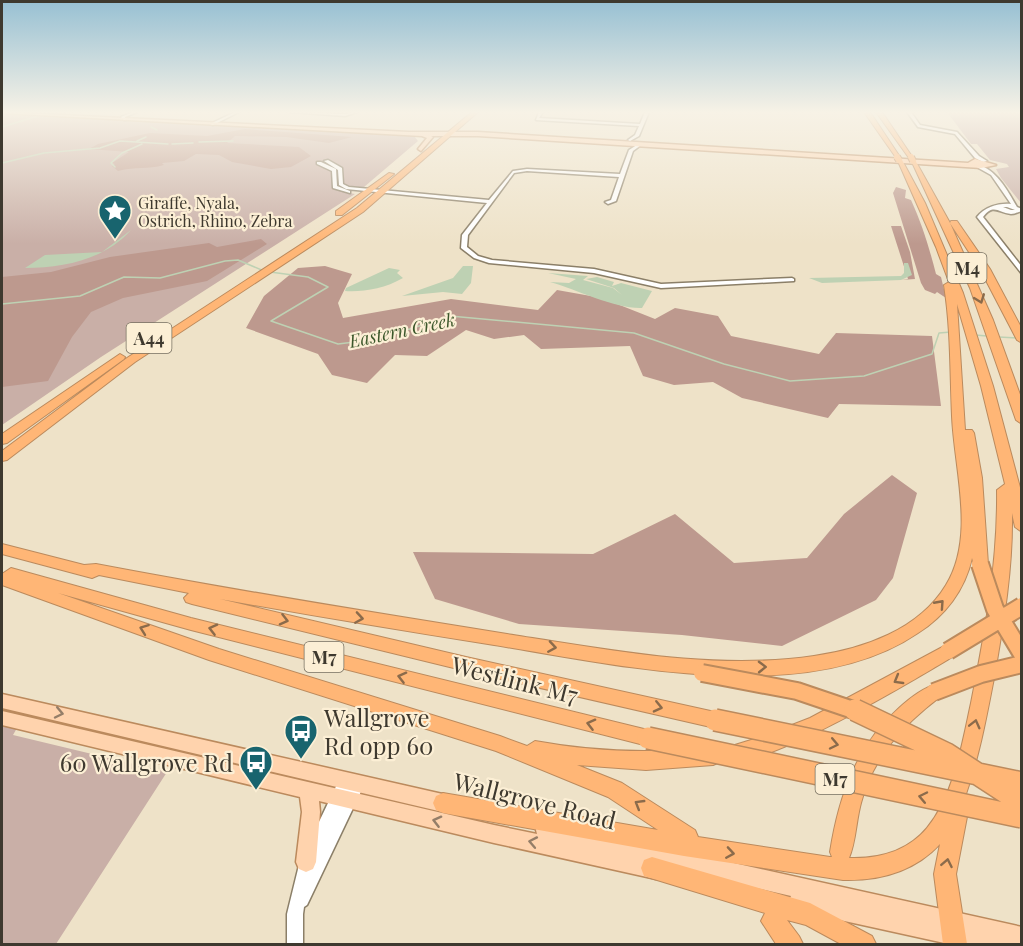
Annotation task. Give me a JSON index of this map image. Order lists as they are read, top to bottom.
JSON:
{
  "streets": {
    "highway": [
      "M4",
      "A44",
      "M7",
      "Westlink M7"
    ],
    "main road": ["Wallgrove Road"]
  },
  "water": ["Eastern Creek"],
  "places": {
    "place": ["Giraffe, Nyala, Ostrich, Rhino, Zebra"],
    "bus stop": ["Wallgrove Rd opp 60", "60 Wallgrove Rd"]
  }
}
